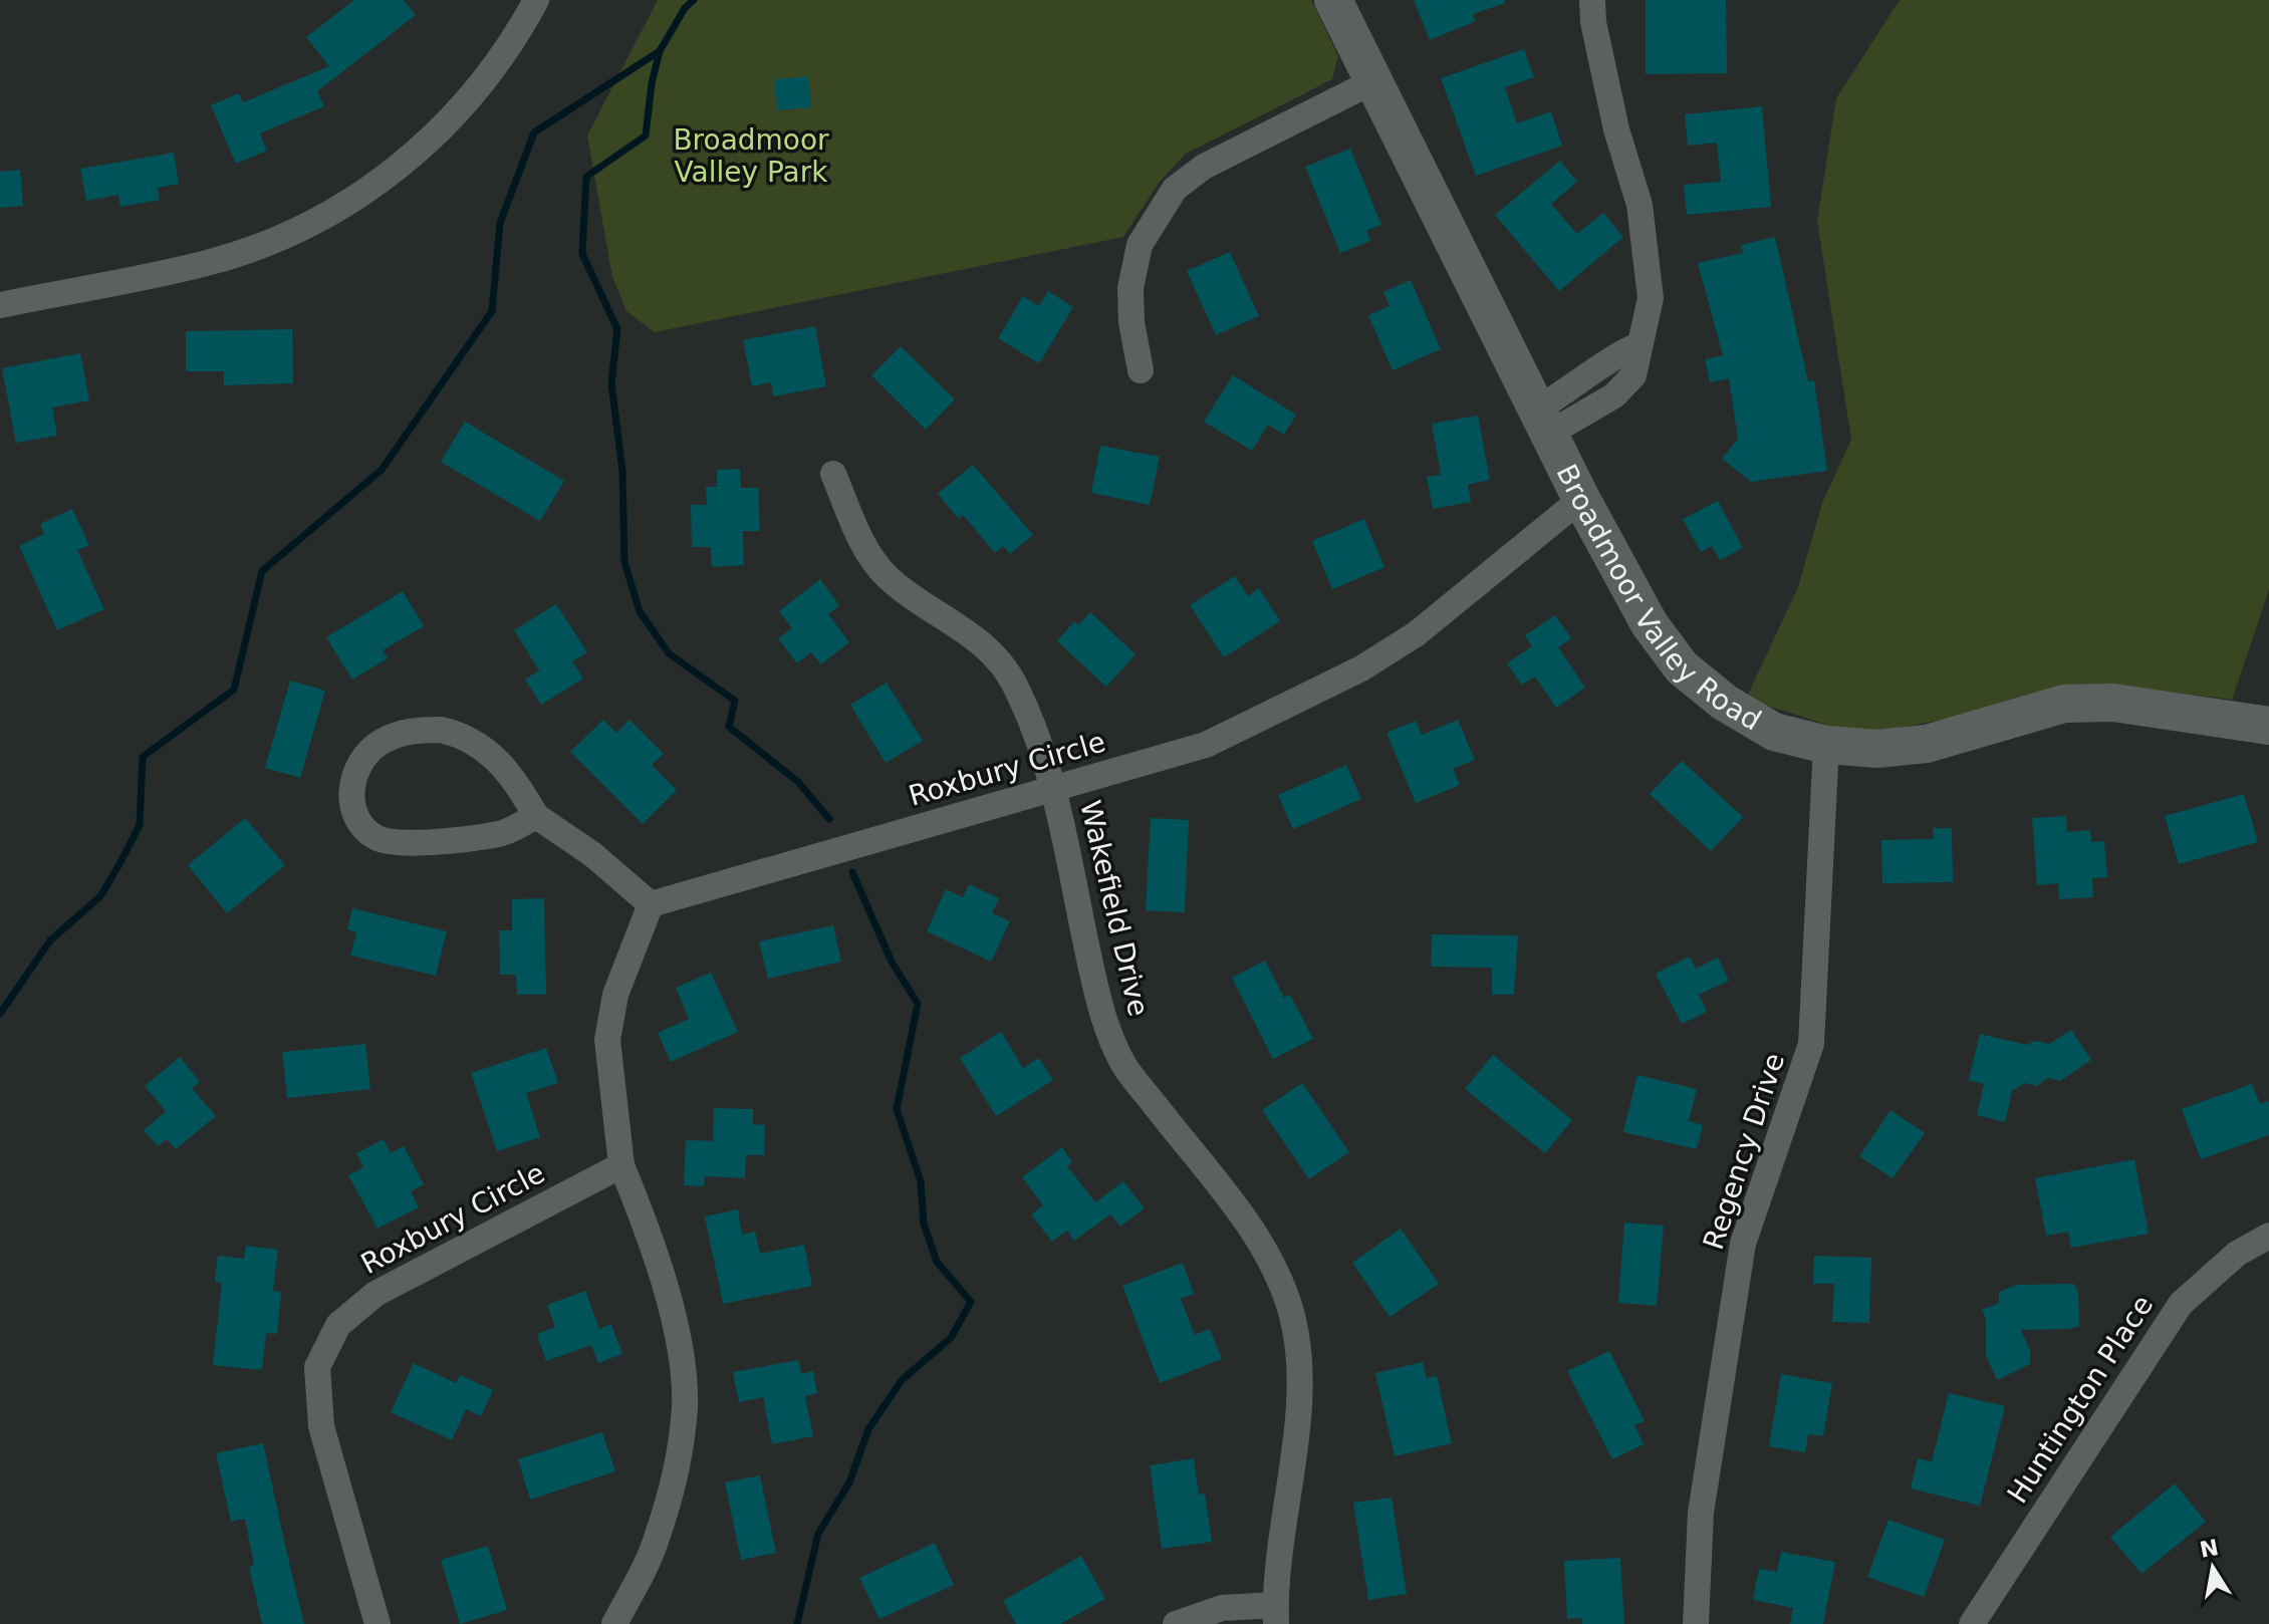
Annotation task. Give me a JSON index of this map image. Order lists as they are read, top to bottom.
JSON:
{
  "streets": {
    "street": [
      "Broadmoor Valley Road",
      "Roxbury Circle",
      "Wakefield Drive",
      "Regency Drive",
      "Huntington Place"
    ]
  },
  "crossings": [
    ["Broadmoor Valley Road", "Roxbury Circle"],
    ["Broadmoor Valley Road", "Regency Drive"],
    ["Roxbury Circle", "Wakefield Drive"]
  ],
  "parks": ["Broadmoor Valley Park"],
  "north": "top"
}
